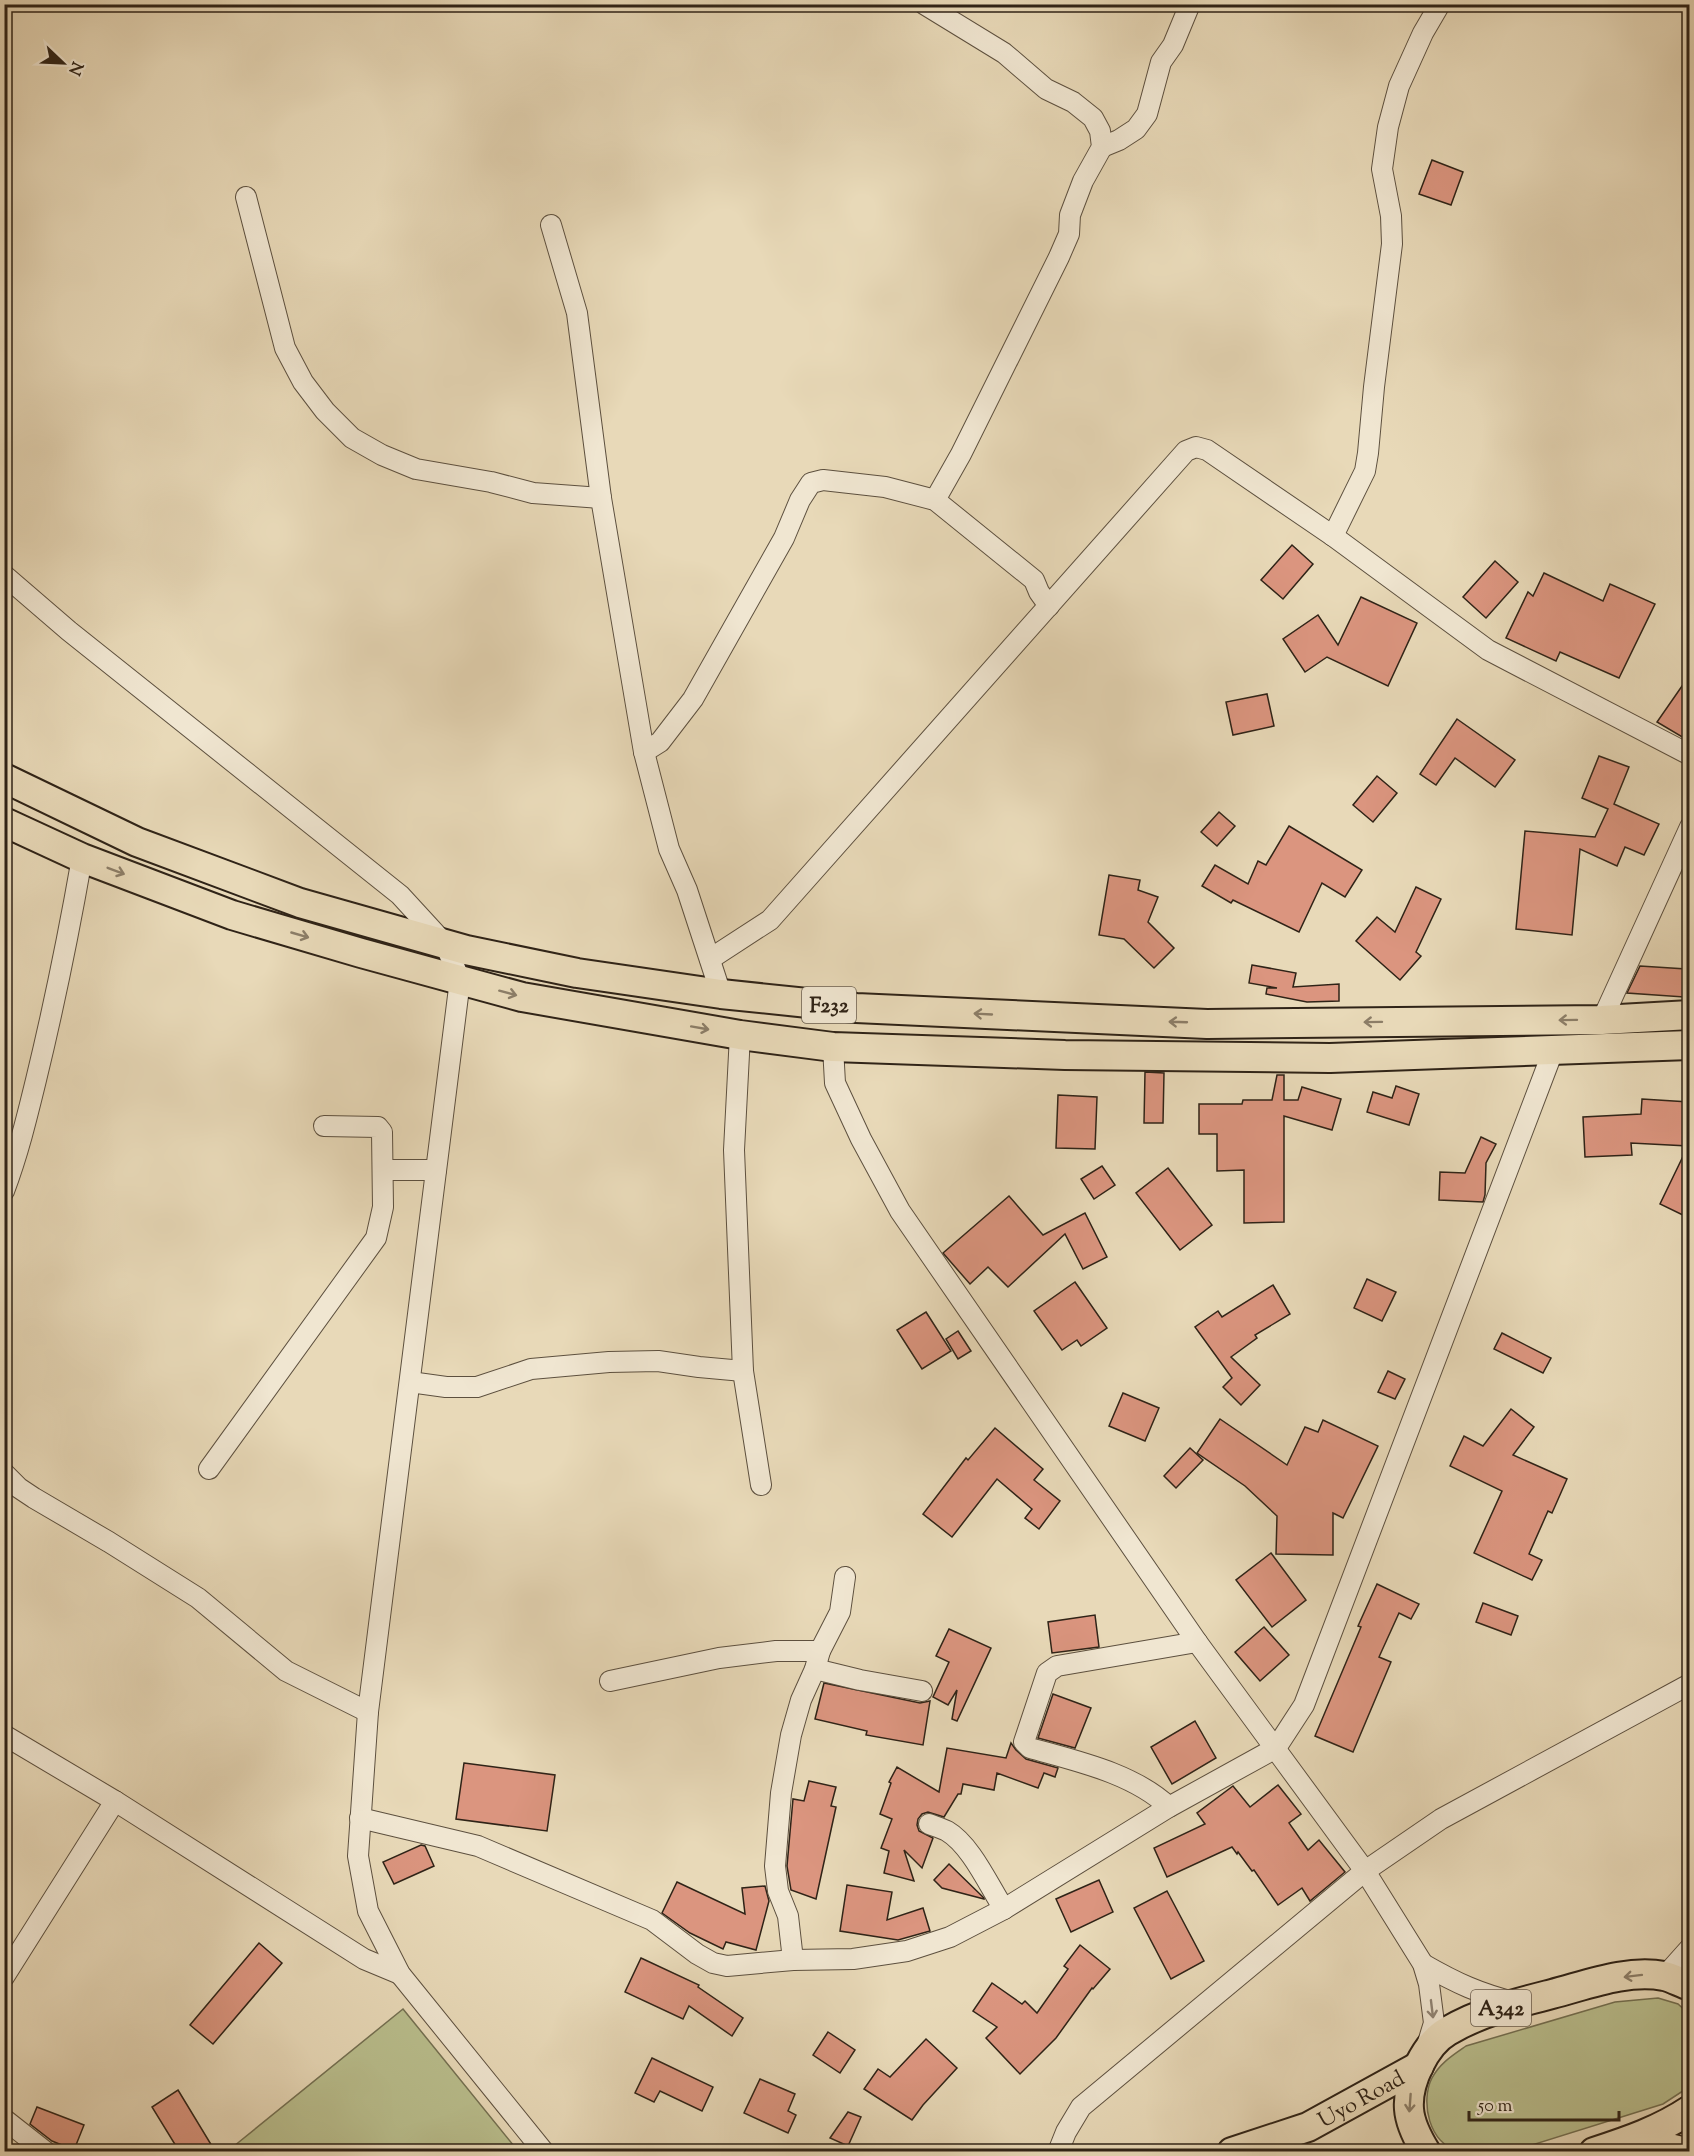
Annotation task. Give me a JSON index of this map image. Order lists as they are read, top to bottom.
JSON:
{
  "streets": {
    "highway": ["F232", "A342", "Uyo Road"]
  },
  "crossings": [
    ["A342", "Uyo Road"]
  ],
  "scale_bar": "50 m",
  "north": "bottom right"
}
